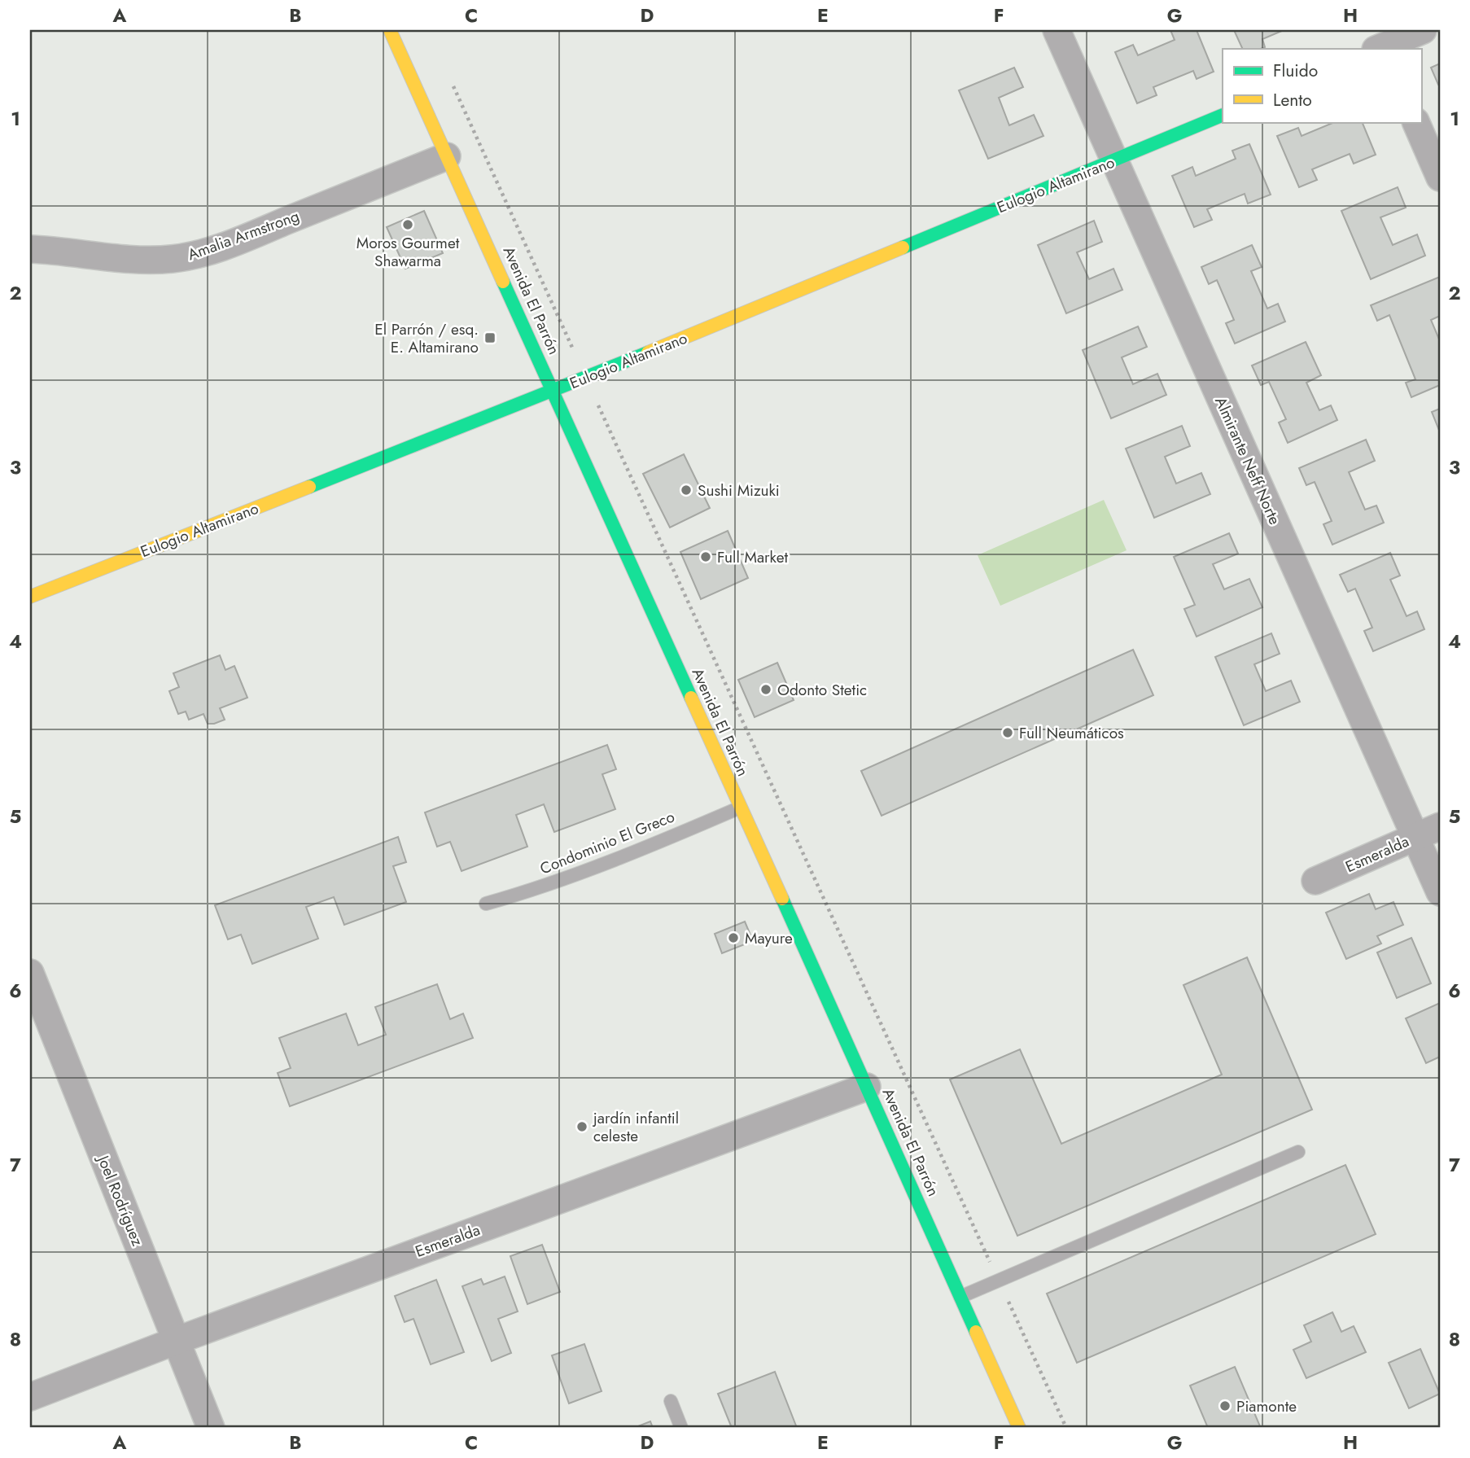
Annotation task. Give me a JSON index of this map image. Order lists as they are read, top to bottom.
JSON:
{
  "streets": {
    "main road": ["Eulogio Altamirano", "Avenida El Parrón"],
    "street": [
      "Amalia Armstrong",
      "Almirante Neff Norte",
      "Esmeralda",
      "Joel Rodríguez"
    ],
    "lane": ["Condominio El Greco"]
  },
  "crossings": [
    ["Eulogio Altamirano", "Avenida El Parrón"],
    ["Eulogio Altamirano", "Almirante Neff Norte"],
    ["Amalia Armstrong", "Avenida El Parrón"],
    ["Avenida El Parrón", "Condominio El Greco"],
    ["Avenida El Parrón", "Esmeralda"],
    ["Almirante Neff Norte", "Esmeralda"],
    ["Esmeralda", "Joel Rodríguez"]
  ],
  "places": {
    "other": [
      "Moros Gourmet Shawarma",
      "Sushi Mizuki",
      "Full Market",
      "Odonto Stetic",
      "Full Neumáticos",
      "Mayure",
      "jardín infantil celeste",
      "Piamonte"
    ],
    "transit": ["El Parrón / esq. E. Altamirano"]
  },
  "legend": ["Fluido", "Lento"],
  "grid": {
    "columns": [
      "A",
      "B",
      "C",
      "D",
      "E",
      "F",
      "G",
      "H"
    ],
    "rows": [
      "1",
      "2",
      "3",
      "4",
      "5",
      "6",
      "7",
      "8"
    ]
  }
}
